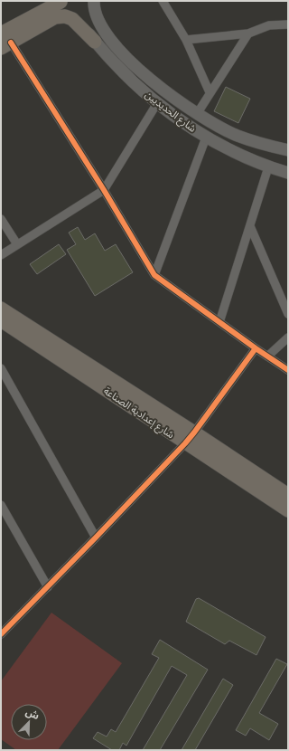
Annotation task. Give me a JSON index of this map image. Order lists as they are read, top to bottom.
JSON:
{
  "streets": {
    "main road": ["شارع إعدادية الصناعة"],
    "street": ["شارع الحديديين"]
  },
  "north": "top right"
}
